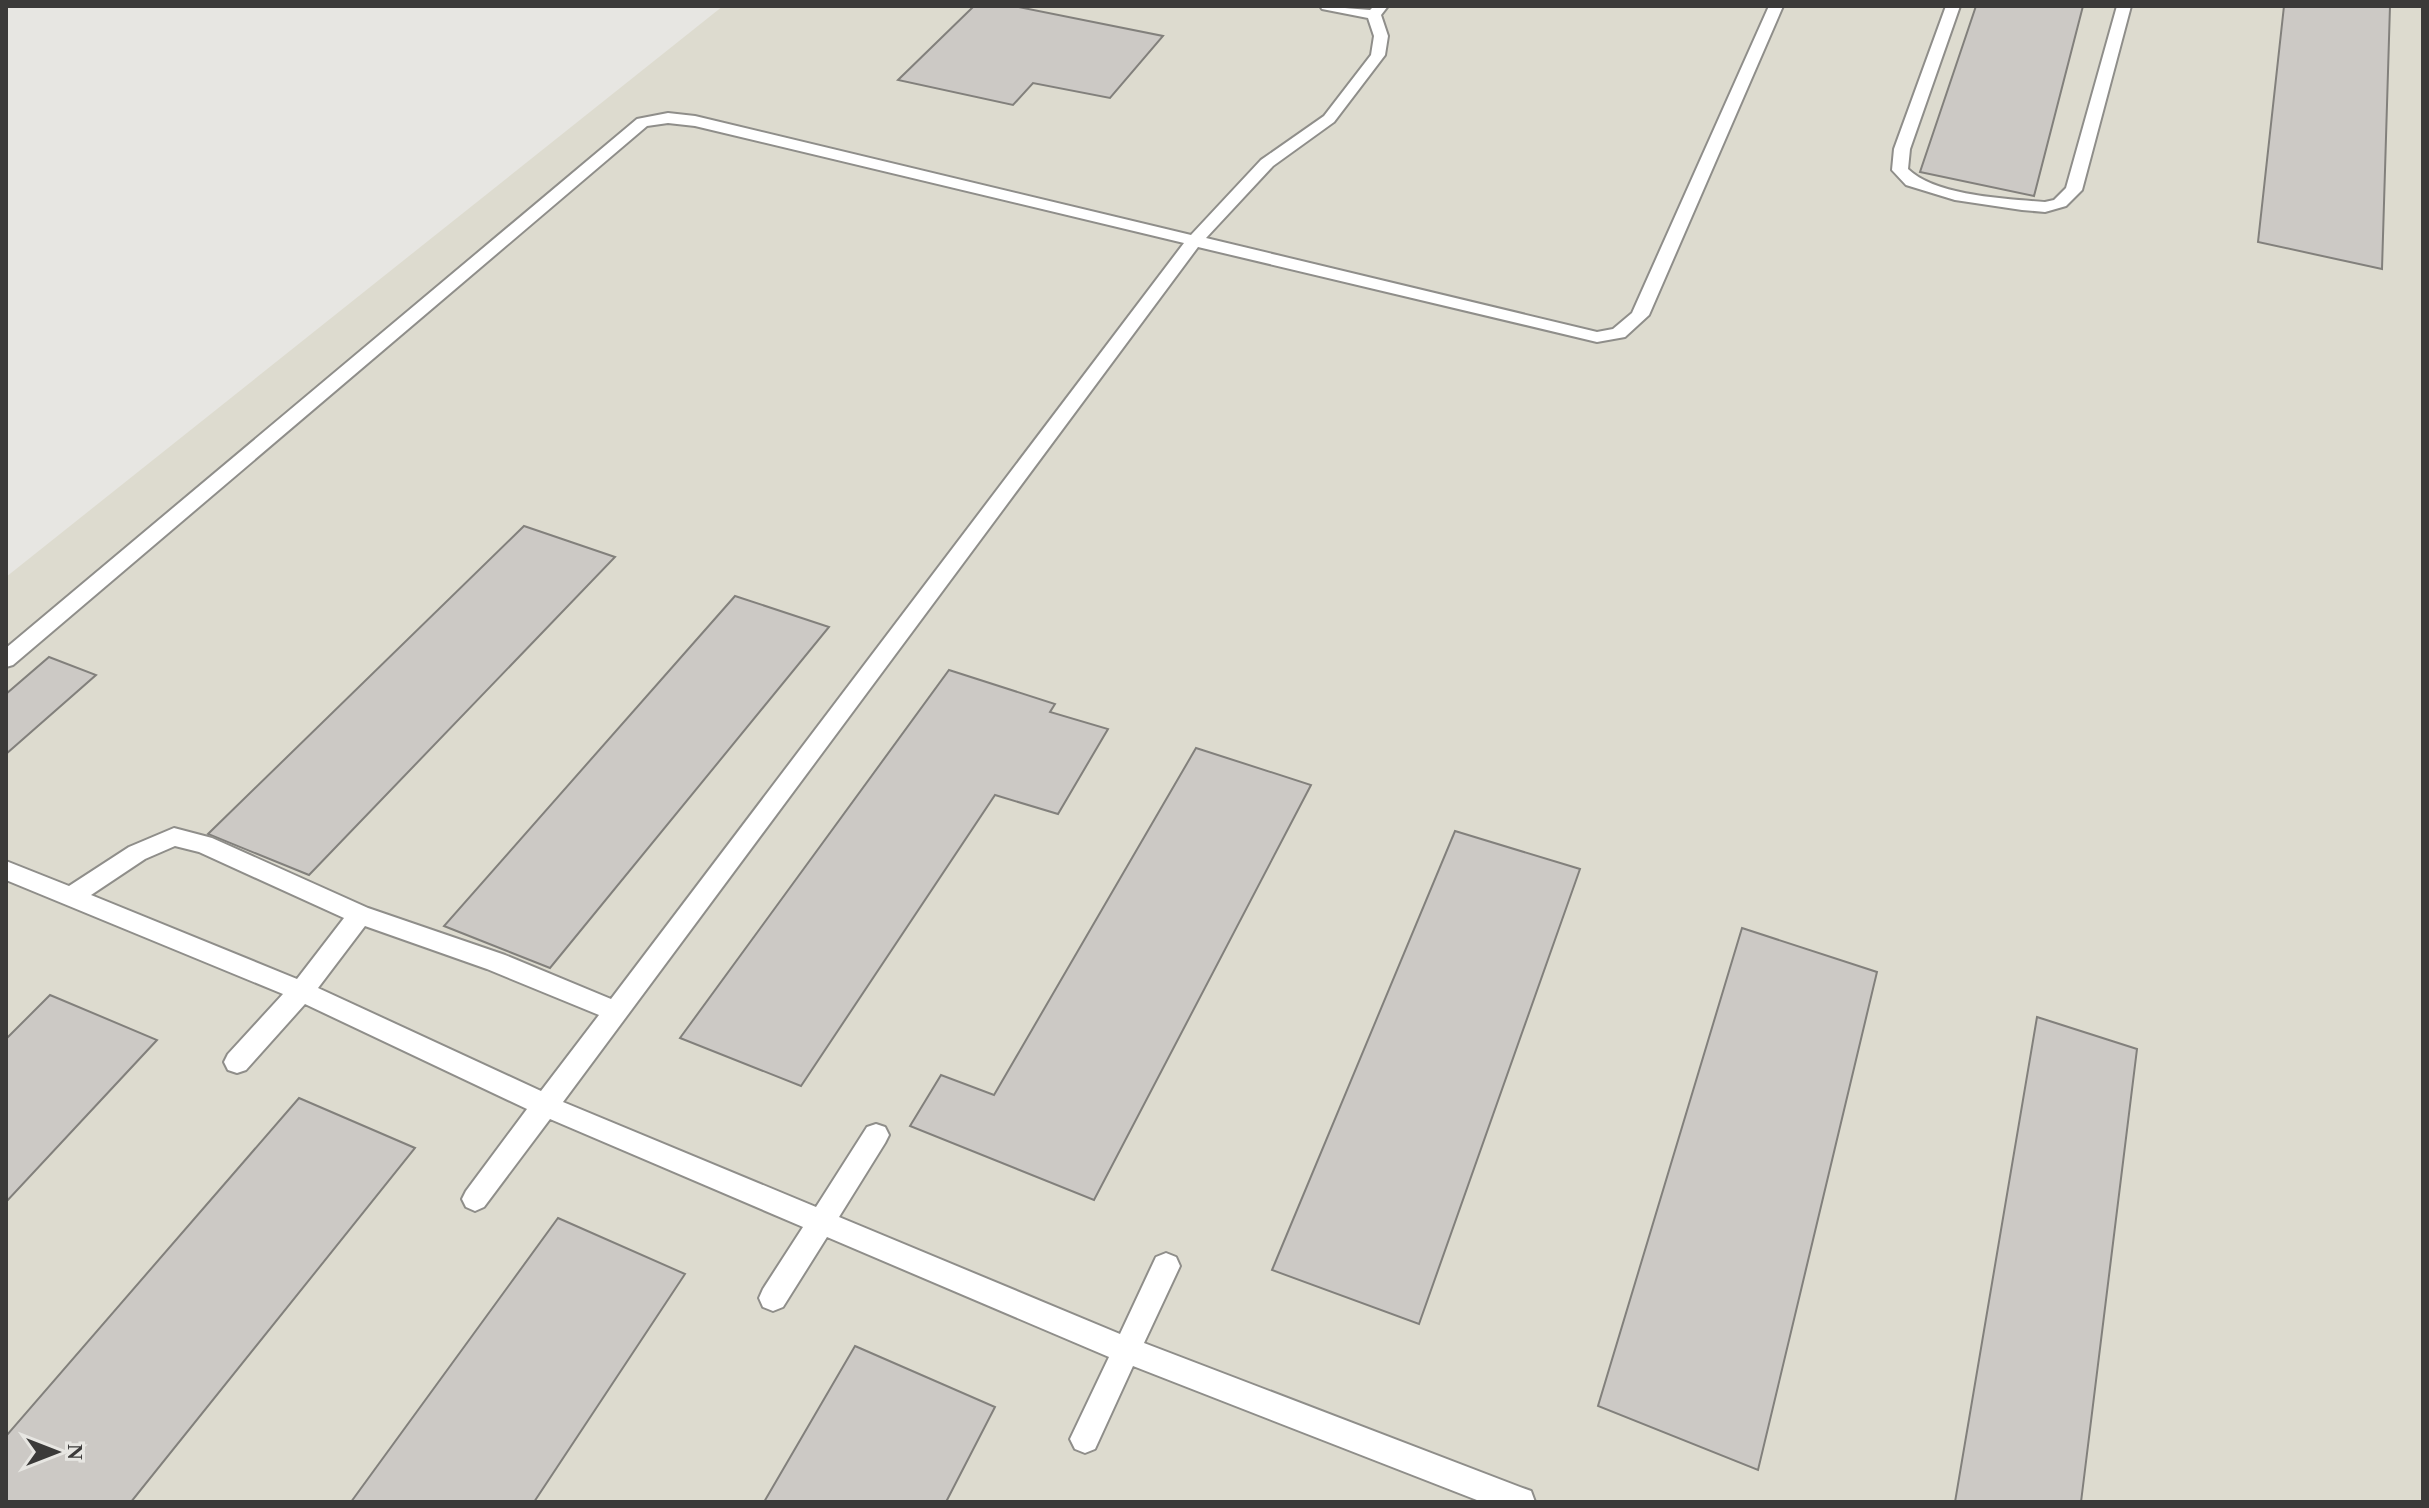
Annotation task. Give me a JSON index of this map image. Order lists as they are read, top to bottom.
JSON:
{
  "north": "right"
}
